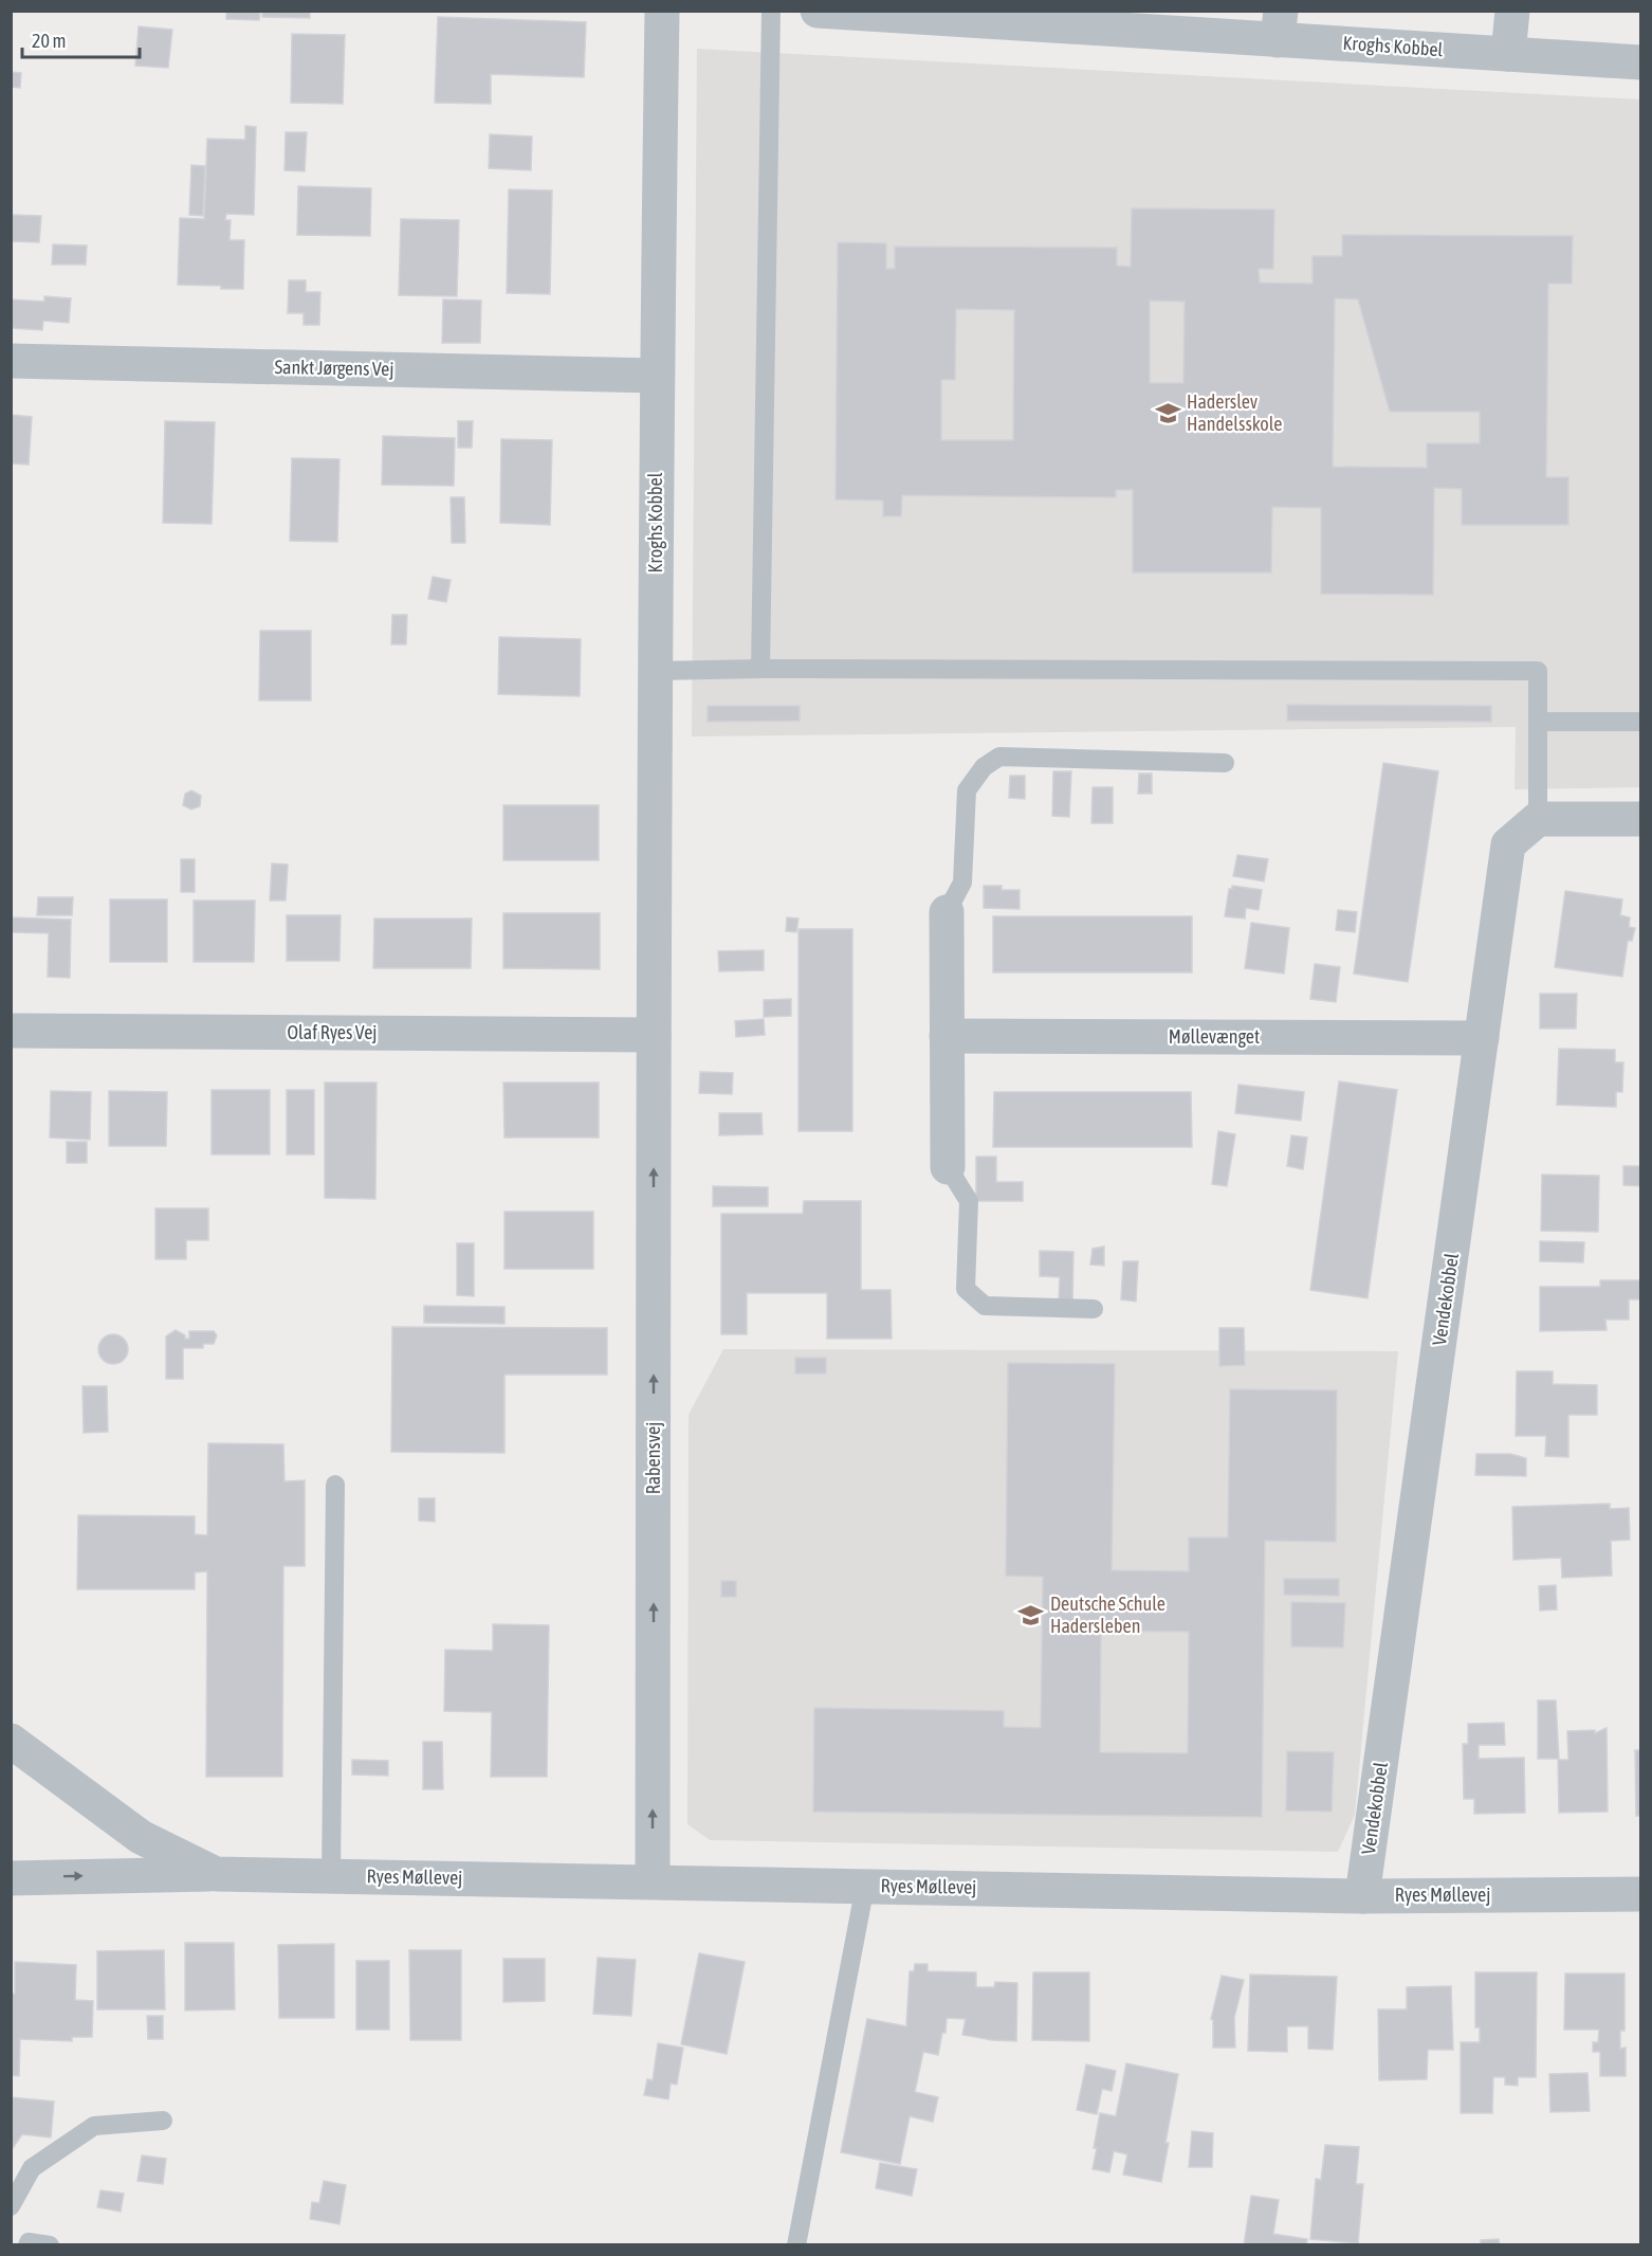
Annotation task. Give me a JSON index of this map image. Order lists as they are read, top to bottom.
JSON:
{
  "streets": {
    "street": [
      "Kroghs Kobbel",
      "Sankt Jørgens Vej",
      "Olaf Ryes Vej",
      "Møllevænget",
      "Vendekobbel",
      "Rabensvej",
      "Ryes Møllevej"
    ]
  },
  "crossings": [
    ["Kroghs Kobbel", "Sankt Jørgens Vej"],
    ["Kroghs Kobbel", "Olaf Ryes Vej"],
    ["Kroghs Kobbel", "Rabensvej"],
    ["Olaf Ryes Vej", "Rabensvej"],
    ["Møllevænget", "Vendekobbel"],
    ["Vendekobbel", "Ryes Møllevej"],
    ["Rabensvej", "Ryes Møllevej"]
  ],
  "one_way": ["Rabensvej"],
  "places": {
    "school or university": ["Haderslev Handelsskole", "Deutsche Schule Hadersleben"]
  },
  "scale_bar": "20 m"
}
